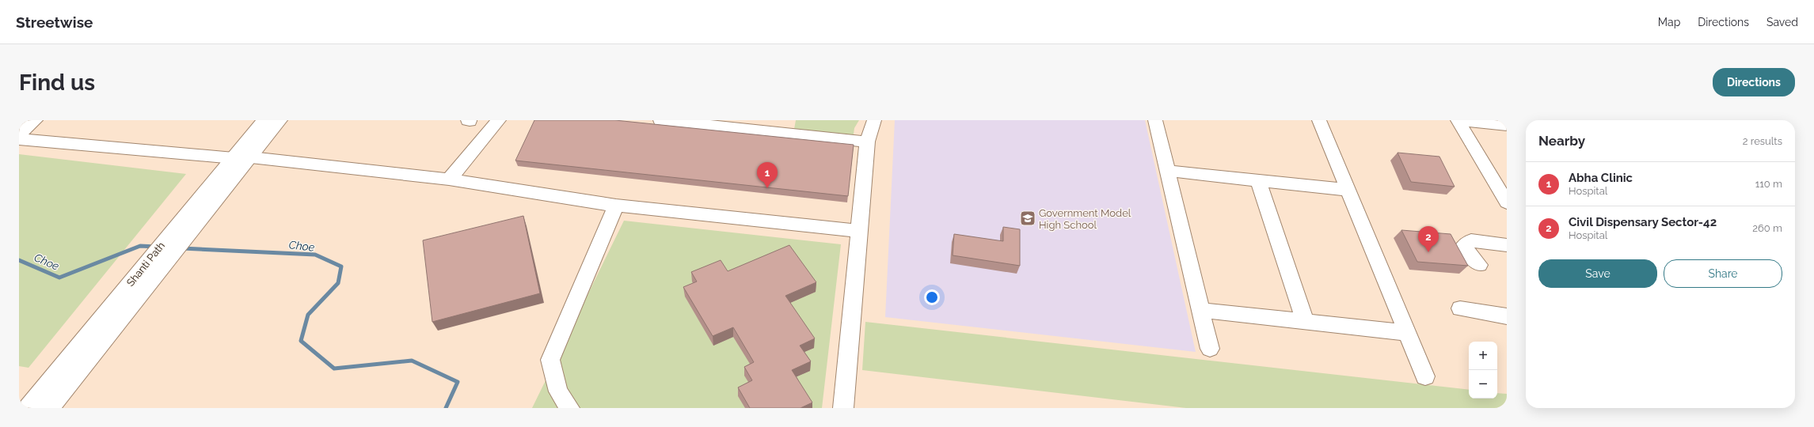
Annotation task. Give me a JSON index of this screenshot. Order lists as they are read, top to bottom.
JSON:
{
  "streets": {
    "street": ["Shanti Path"]
  },
  "water": ["Choe"],
  "places": {
    "school or university": ["Government Model High School"]
  },
  "page": {
    "header": "Streetwise",
    "nav": ["Map", "Directions", "Saved"],
    "buttons": [
      "Directions",
      ["Save", "Share"]
    ],
    "title": "Find us",
    "heading": ["Nearby", "2 results"],
    "list": [
      {
        "mark": "1",
        "name": "Abha Clinic",
        "note": "Hospital",
        "value": "110 m"
      },
      {
        "mark": "2",
        "name": "Civil Dispensary Sector-42",
        "note": "Hospital",
        "value": "260 m"
      }
    ],
    "pins": ["1", "2"],
    "map_buttons": ["+", "−"]
  }
}
